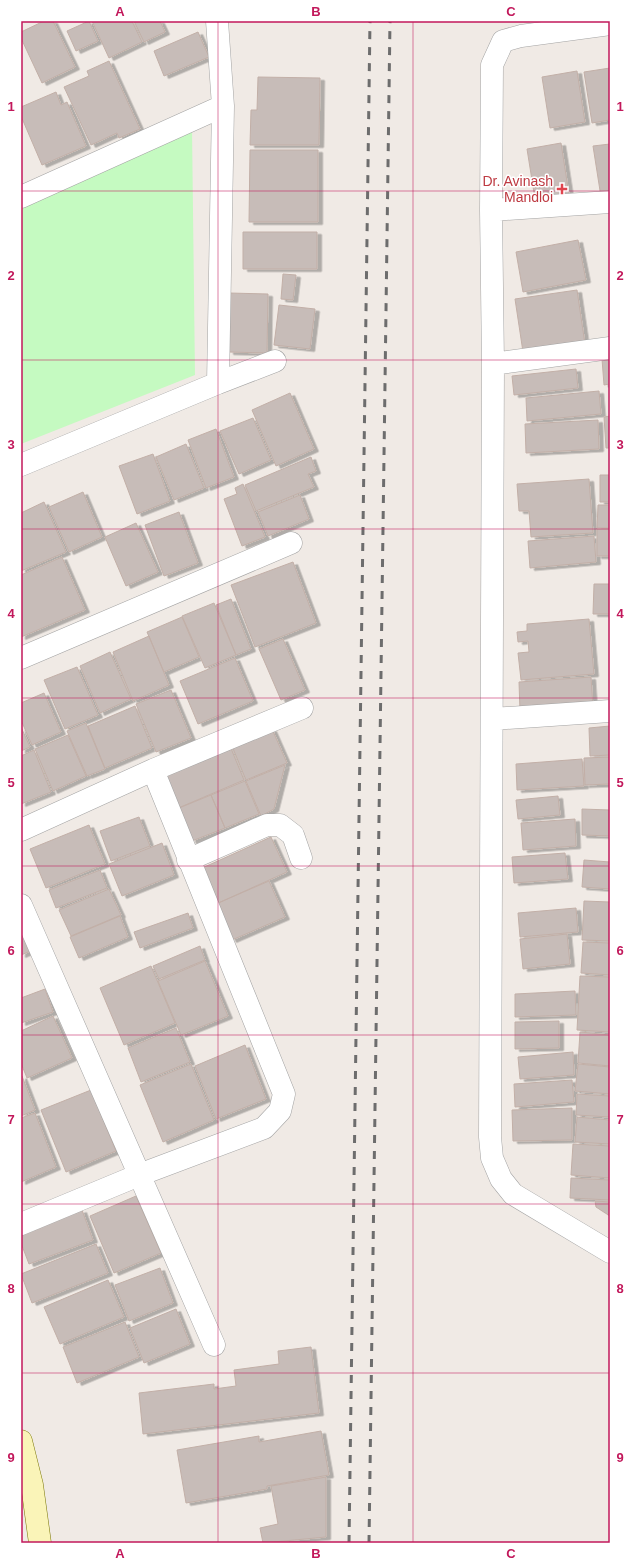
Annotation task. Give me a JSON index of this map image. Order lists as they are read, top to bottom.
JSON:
{
  "places": {
    "health": ["Dr. Avinash Mandloi"]
  },
  "grid": {
    "columns": ["A", "B", "C"],
    "rows": [
      "1",
      "2",
      "3",
      "4",
      "5",
      "6",
      "7",
      "8",
      "9"
    ]
  }
}
